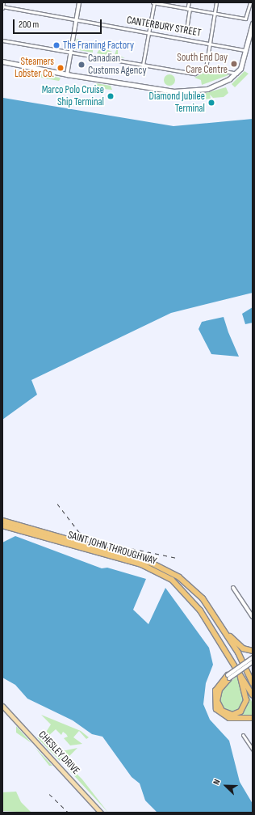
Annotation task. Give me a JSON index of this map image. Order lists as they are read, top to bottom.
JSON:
{
  "streets": {
    "highway": ["SAINT JOHN THROUGHWAY"],
    "main road": ["CHESLEY DRIVE"],
    "street": ["CANTERBURY STREET"]
  },
  "places": [
    "The Framing Factory",
    "South End Day Care Centre",
    "Canadian Customs Agency",
    "Steamers Lobster Co.",
    "Marco Polo Cruise Ship Terminal",
    "Diamond Jubilee Terminal"
  ],
  "scale_bar": "200 m",
  "north": "top left"
}
